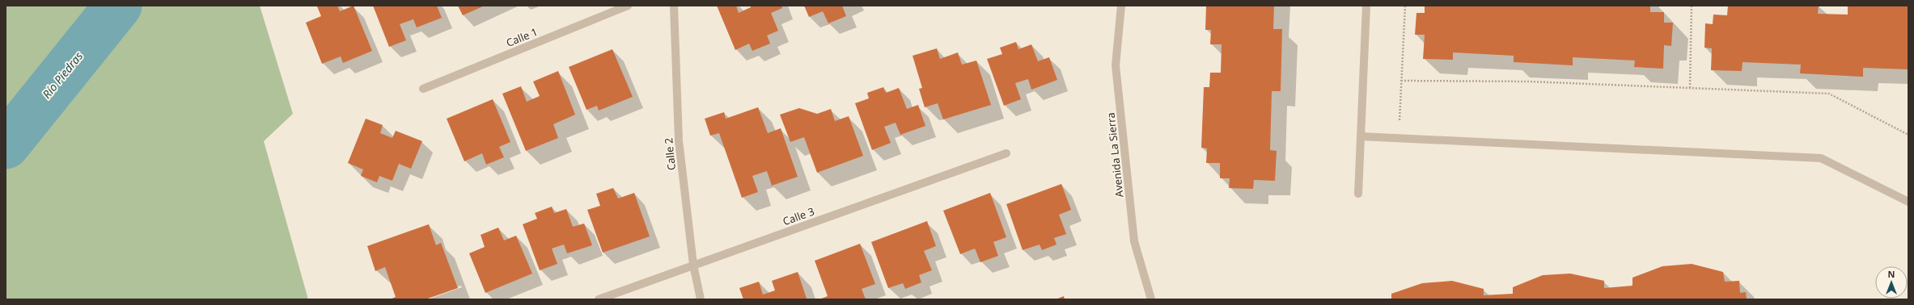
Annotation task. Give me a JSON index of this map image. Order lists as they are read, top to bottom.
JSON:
{
  "streets": {
    "street": [
      "Calle 1",
      "Calle 2",
      "Avenida La Sierra",
      "Calle 3"
    ]
  },
  "crossings": [
    ["Calle 2", "Calle 3"]
  ],
  "water": ["Río Piedras"],
  "north": "top"
}
